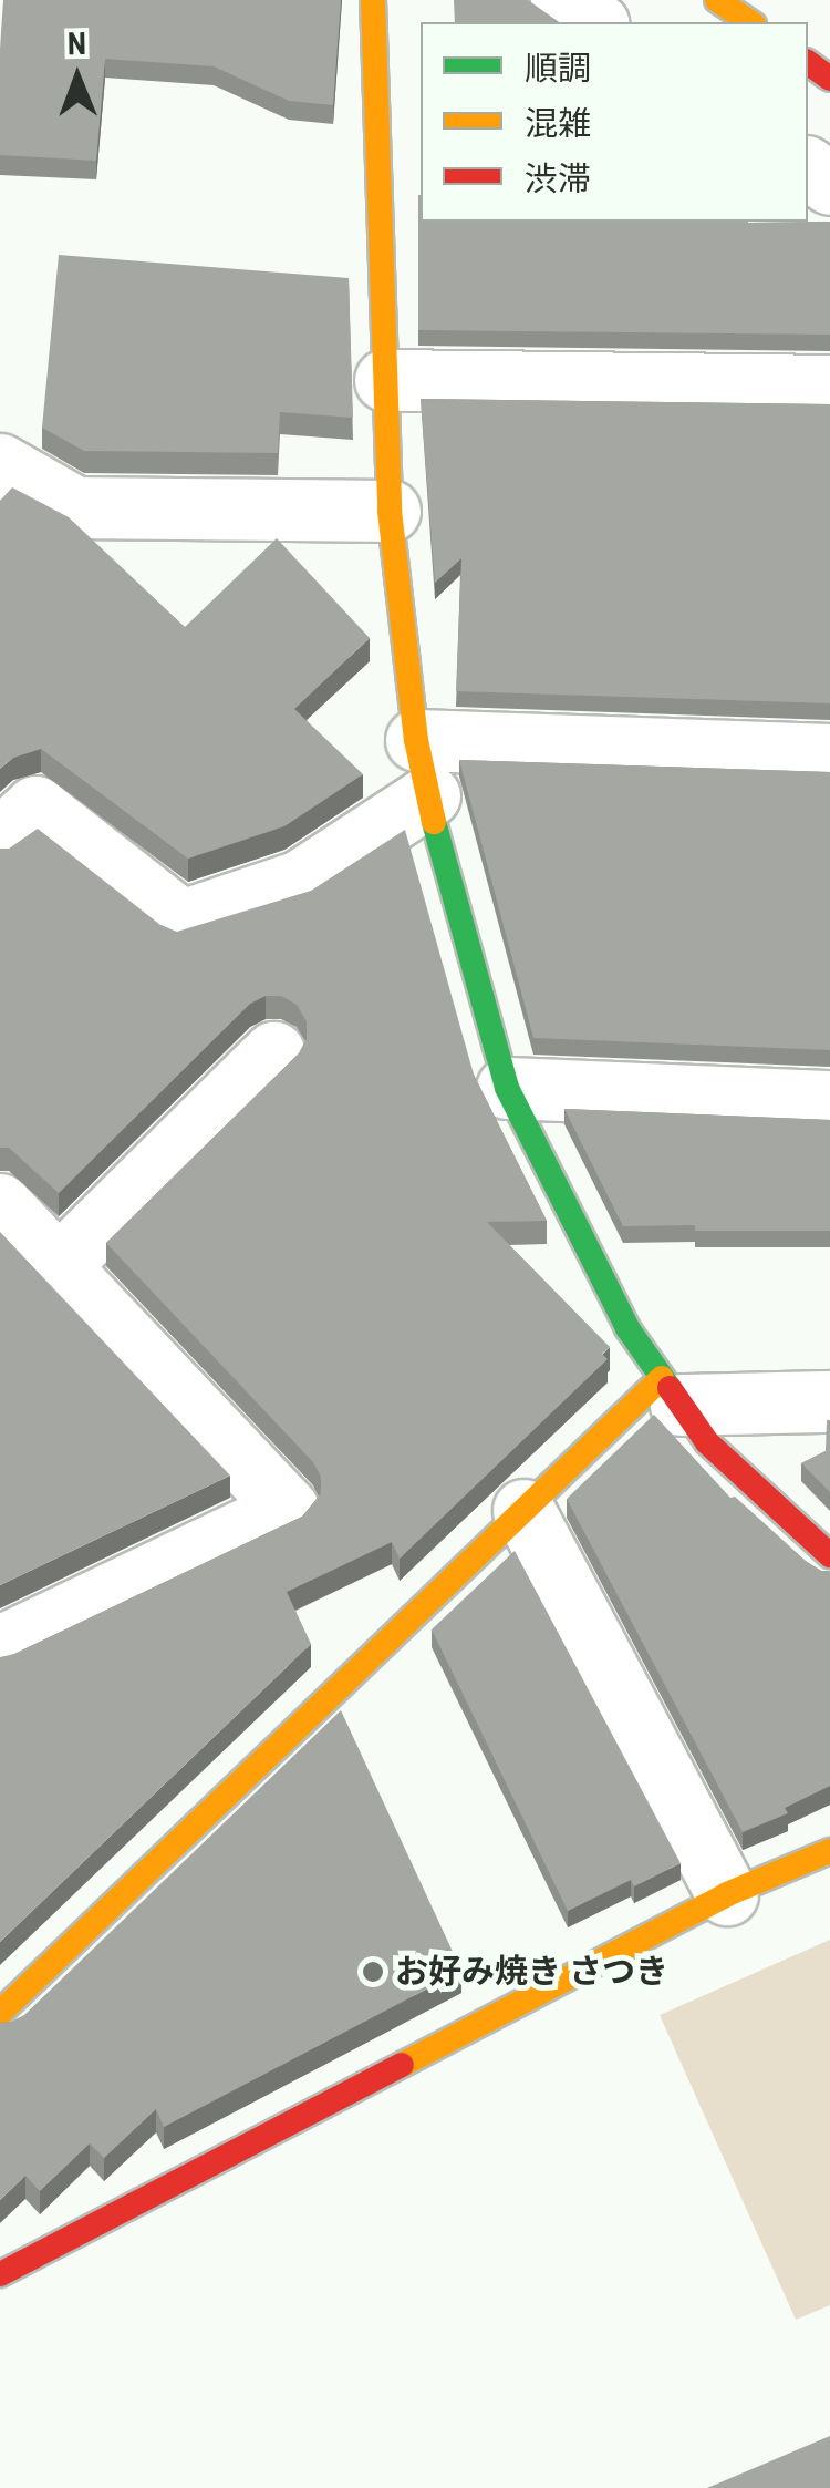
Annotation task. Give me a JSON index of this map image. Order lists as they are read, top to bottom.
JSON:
{
  "places": ["お好み焼き さつき"],
  "legend": ["順調", "混雑", "渋滞"],
  "north": "top"
}
